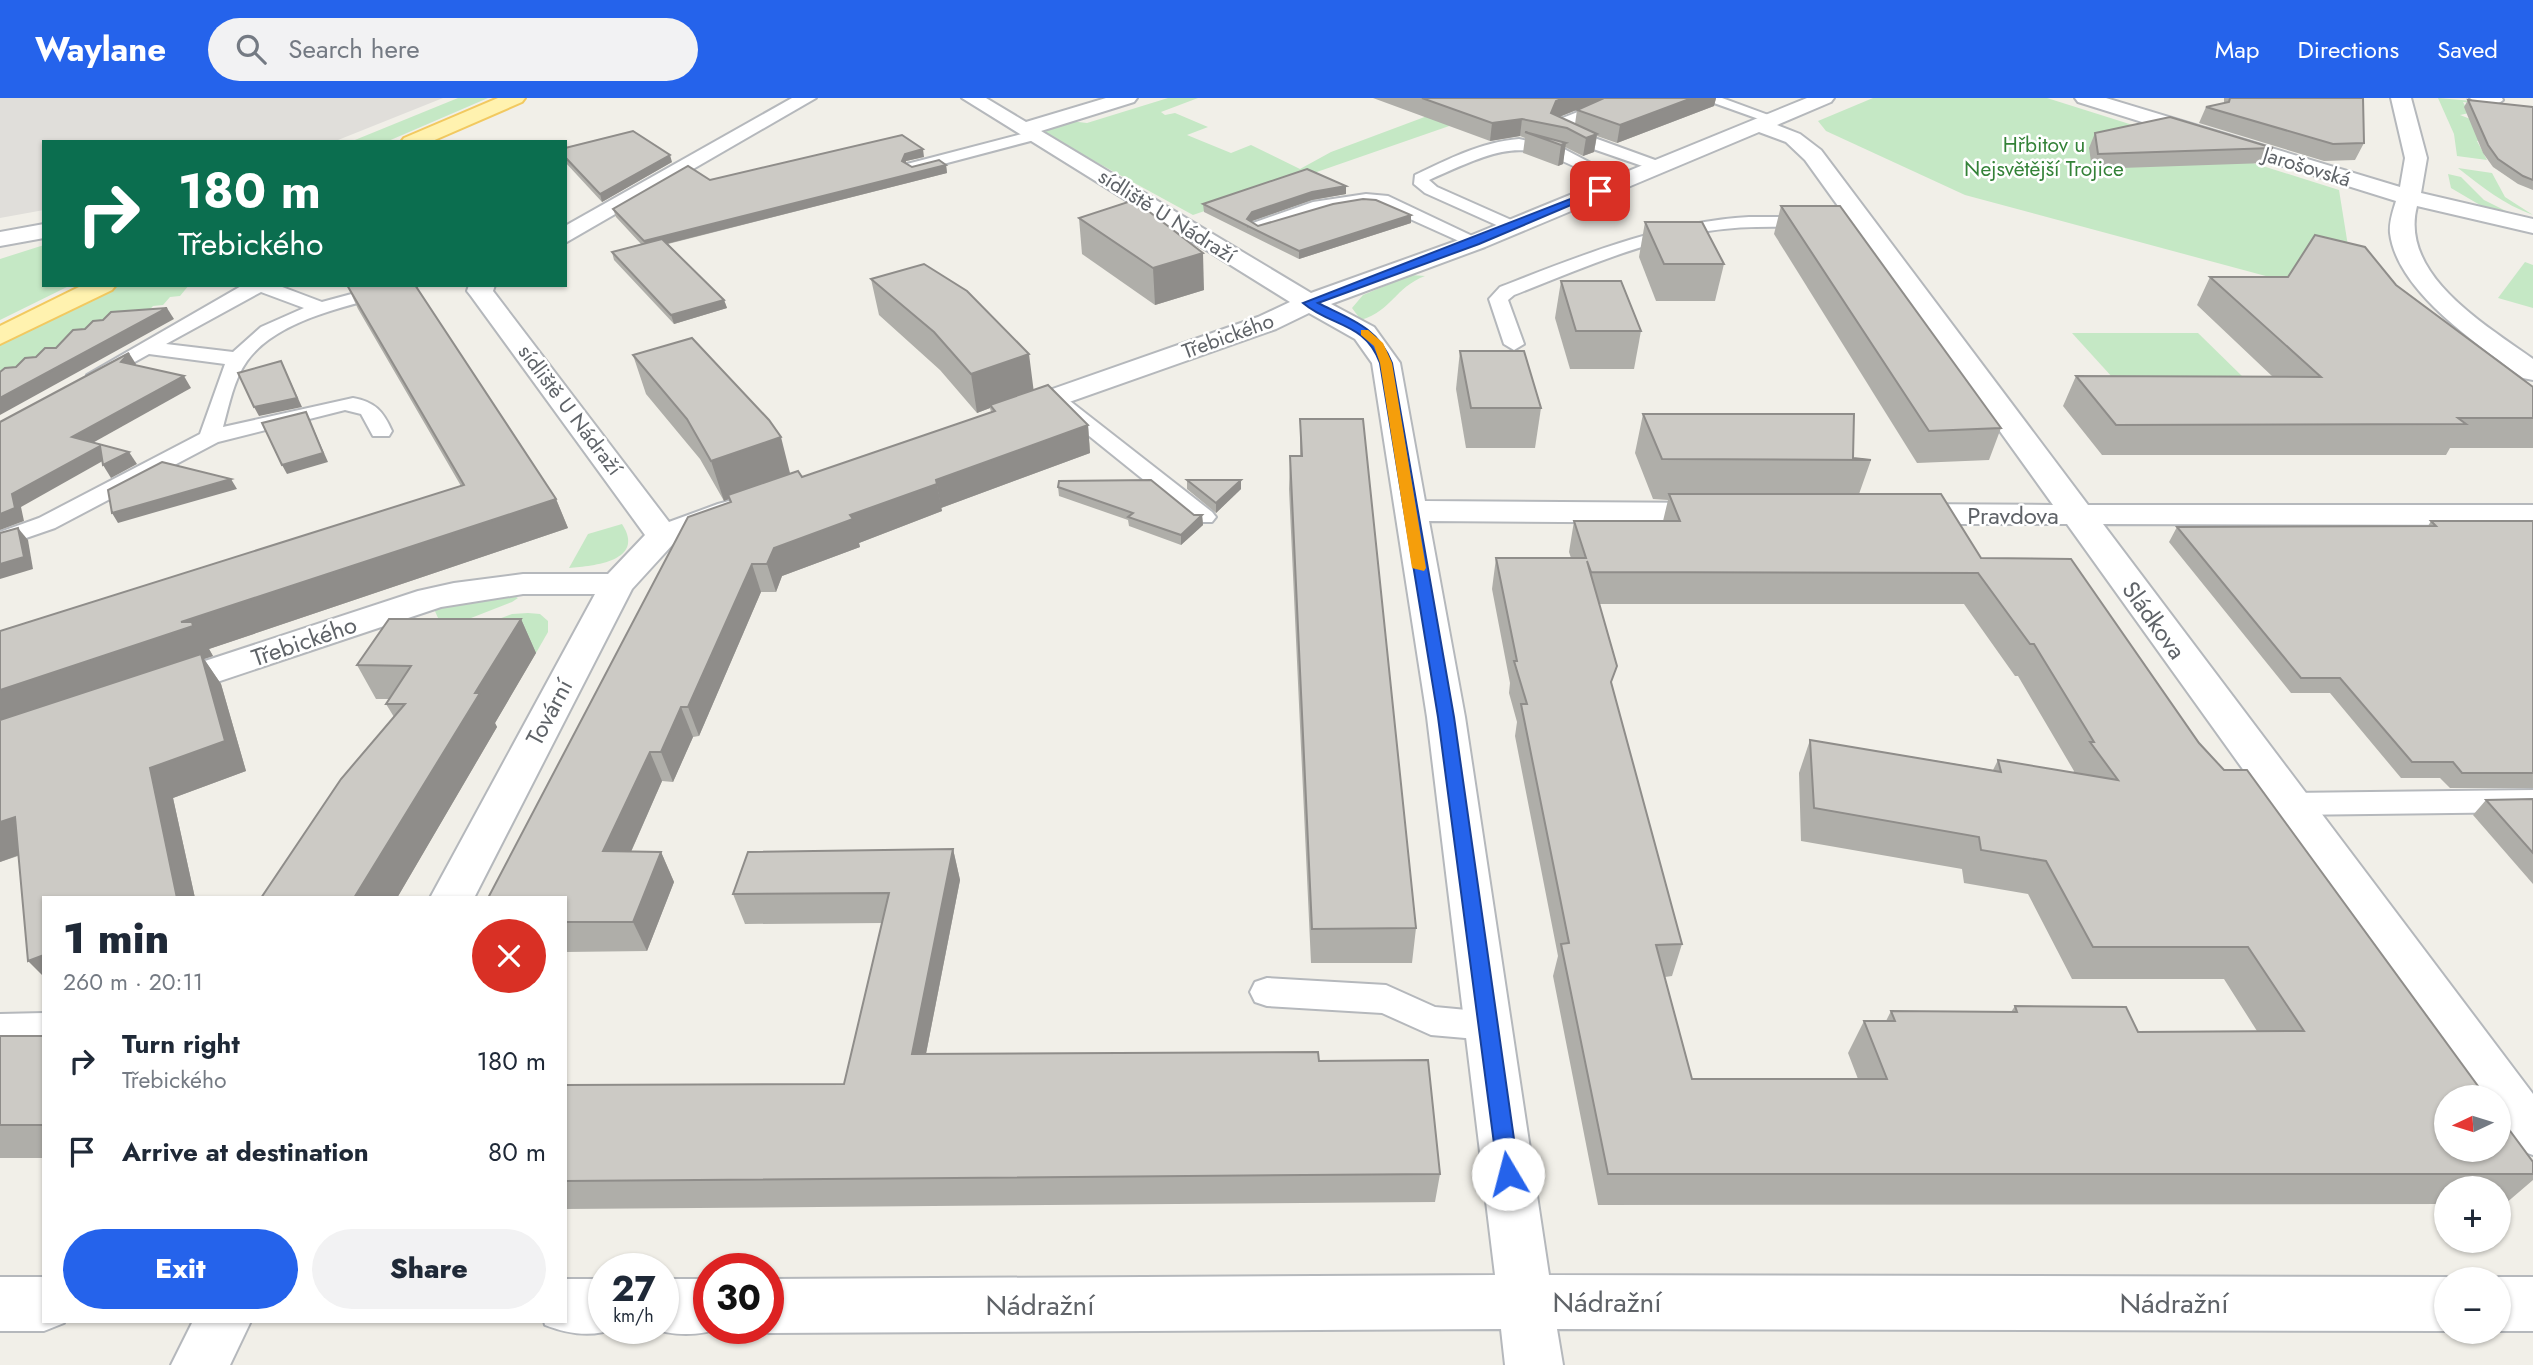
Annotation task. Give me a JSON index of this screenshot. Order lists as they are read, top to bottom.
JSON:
{
  "streets": {
    "street": [
      "Jarošovská",
      "sídliště U Nádraží",
      "Třebického",
      "Pravdova",
      "Sládkova",
      "Tovární",
      "Nádražní"
    ]
  },
  "crossings": [
    ["sídliště U Nádraží", "Třebického"],
    ["sídliště U Nádraží", "Tovární"],
    ["sídliště U Nádraží", "Nádražní"],
    ["Třebického", "Sládkova"],
    ["Třebického", "Tovární"],
    ["Pravdova", "Sládkova"]
  ],
  "parks": ["Hřbitov u Nejsvětější Trojice"],
  "north": "left",
  "page": {
    "header": "Waylane",
    "search": "Search here",
    "nav": ["Map", "Directions", "Saved"],
    "turn": ["180 m", "Třebického"],
    "heading": ["1 min", "260 m · 20:11"],
    "list": [
      {
        "name": "Turn right",
        "note": "Třebického",
        "value": "180 m"
      },
      {
        "name": "Arrive at destination",
        "value": "80 m"
      }
    ],
    "map_buttons": ["+", "−"],
    "buttons": ["Exit", "Share"],
    "speed": "27 km/h",
    "limit": "30"
  }
}
